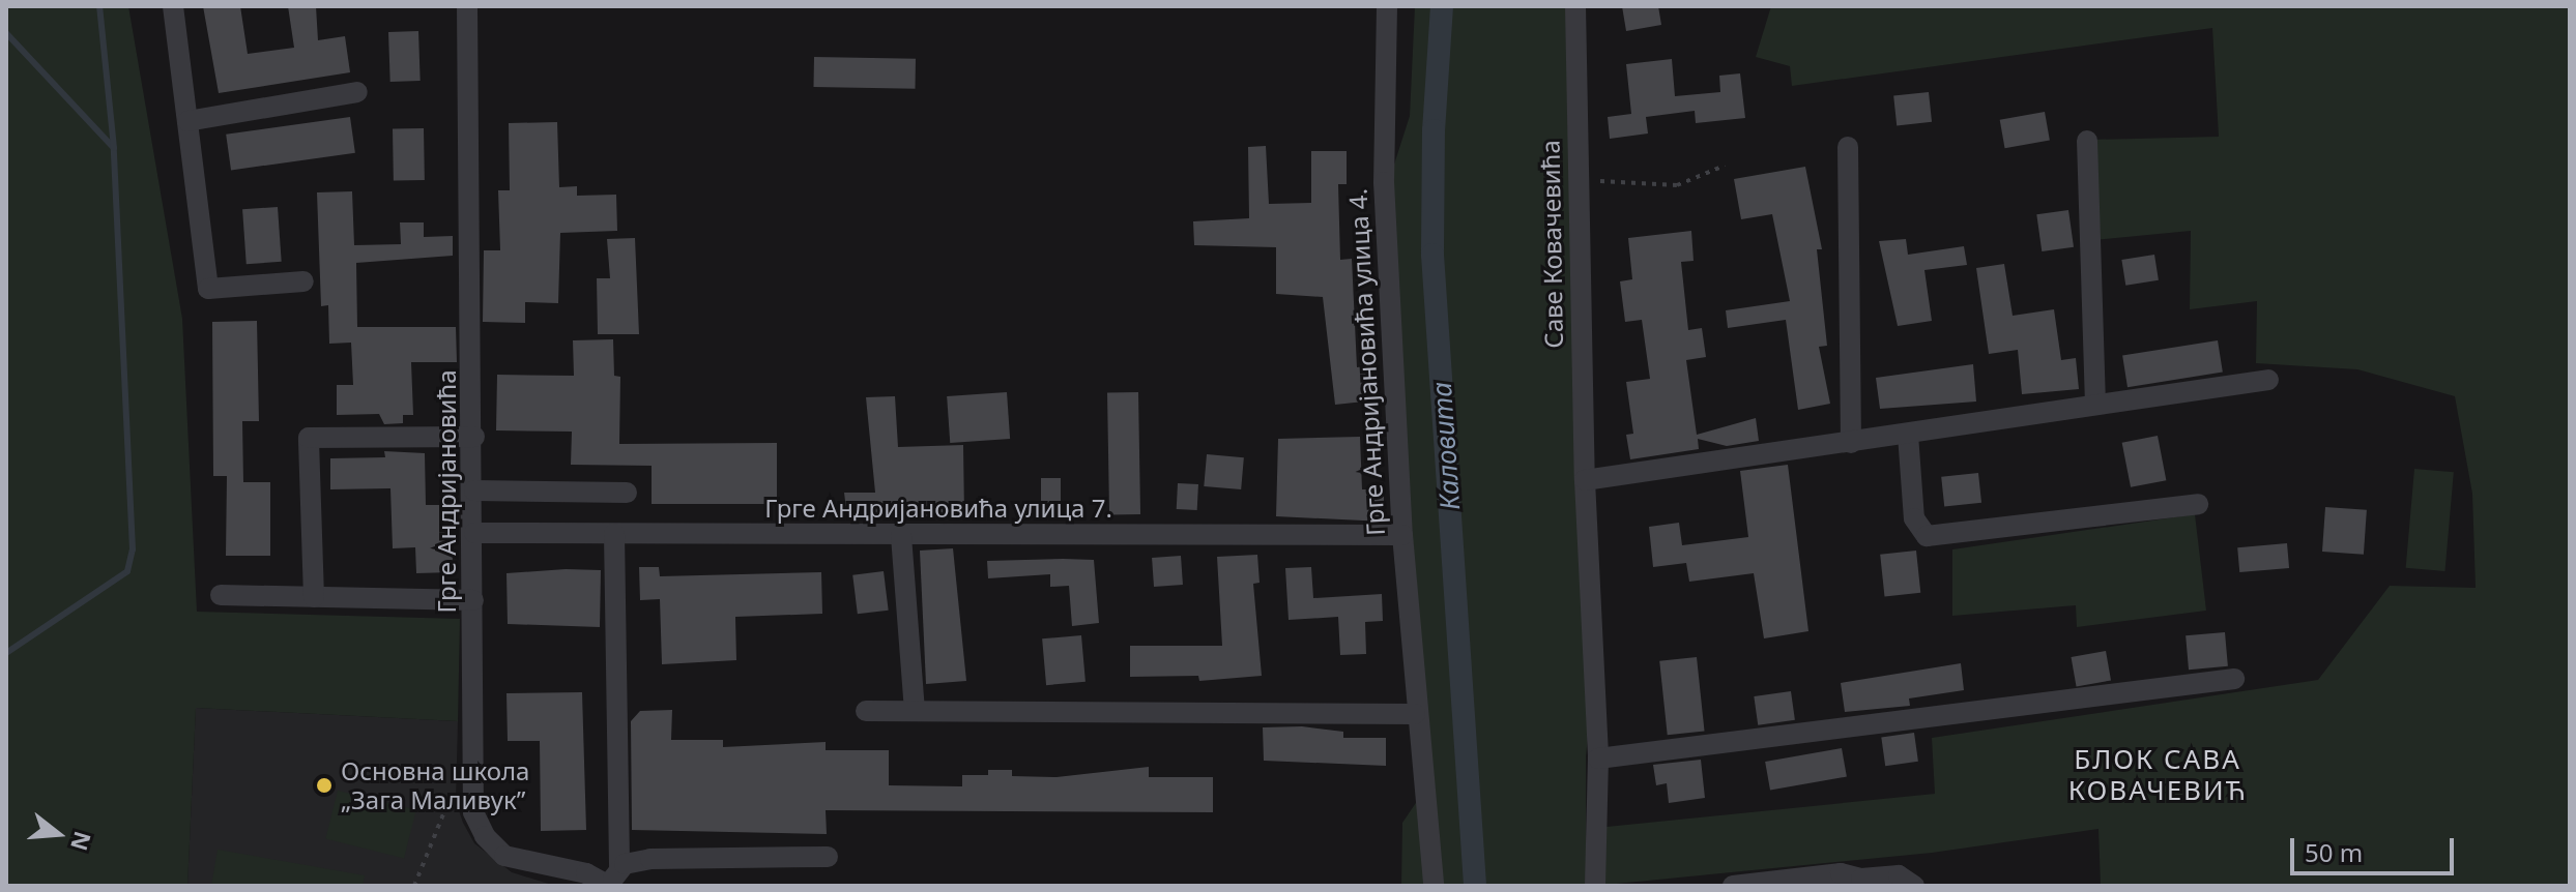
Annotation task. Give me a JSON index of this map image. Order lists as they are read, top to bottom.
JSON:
{
  "streets": {
    "street": [
      "Саве Ковачевића",
      "Грге Андријановића улица 4.",
      "Грге Андријановића",
      "Грге Андријановића улица 7."
    ]
  },
  "crossings": [
    ["Грге Андријановића улица 4.", "Грге Андријановића улица 7."],
    ["Грге Андријановића", "Грге Андријановића улица 7."]
  ],
  "districts": ["БЛОК САВА КОВАЧЕВИЋ"],
  "water": ["Каловита"],
  "places": ["Основна школа „Зага Маливук”"],
  "scale_bar": "50 m",
  "north": "right"
}
